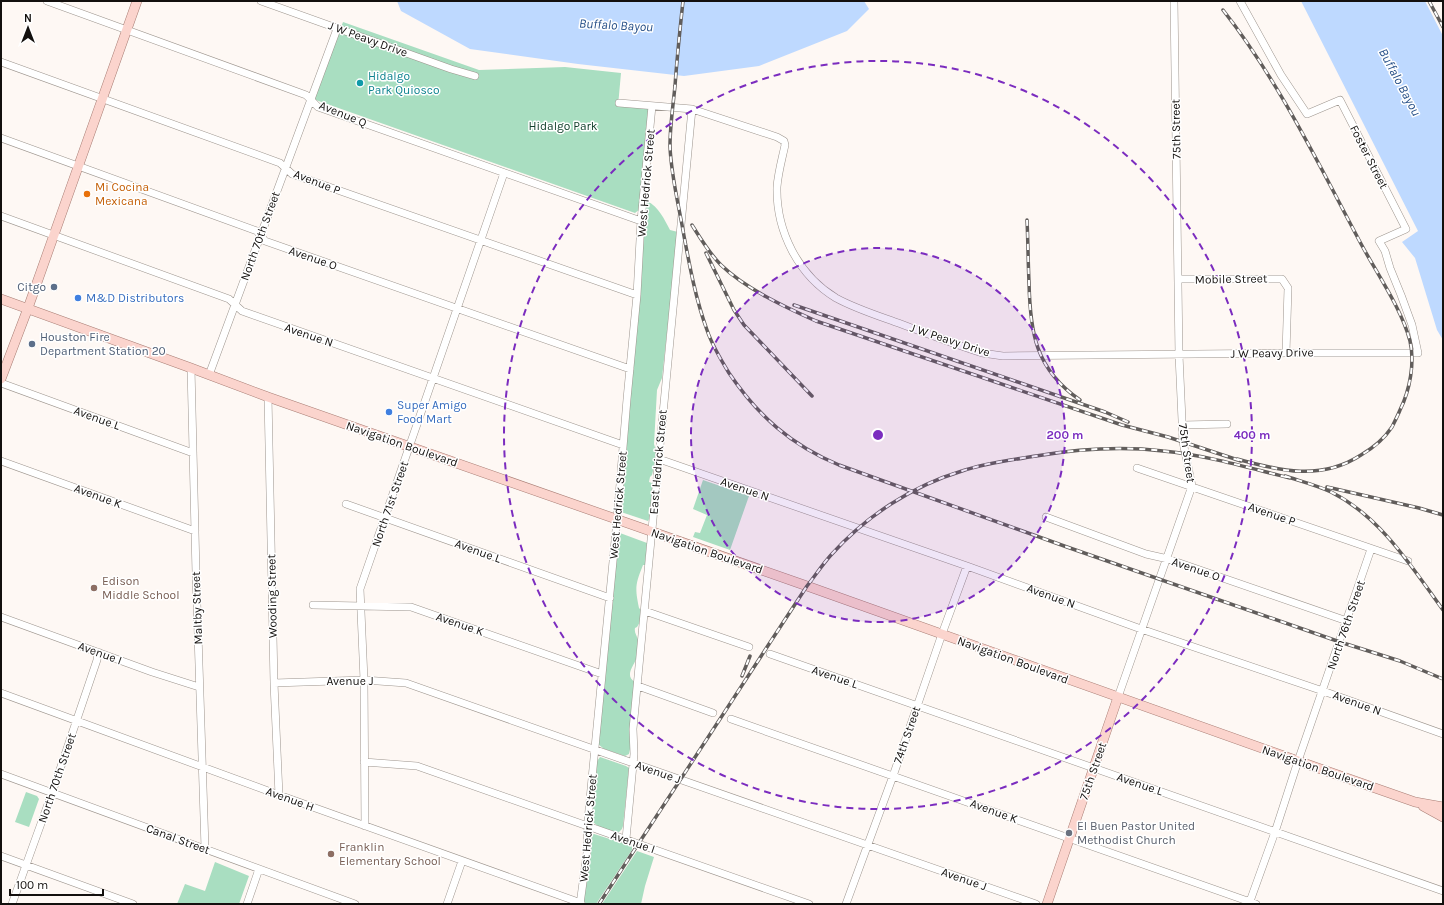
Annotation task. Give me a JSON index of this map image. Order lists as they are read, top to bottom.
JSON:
{
  "streets": {
    "main road": ["75th Street", "Navigation Boulevard"],
    "street": [
      "J W Peavy Drive",
      "Avenue Q",
      "Foster Street",
      "Avenue P",
      "West Hedrick Street",
      "North 70th Street",
      "Avenue O",
      "Mobile Street",
      "Avenue N",
      "Avenue L",
      "East Hedrick Street",
      "Avenue K",
      "North 71st Street",
      "Wooding Street",
      "Maltby Street",
      "North 76th Street",
      "Avenue I",
      "Avenue J",
      "74th Street",
      "Avenue H",
      "Canal Street"
    ]
  },
  "crossings": [
    ["J W Peavy Drive", "75th Street"],
    ["J W Peavy Drive", "Foster Street"],
    ["J W Peavy Drive", "West Hedrick Street"],
    ["J W Peavy Drive", "North 70th Street"],
    ["J W Peavy Drive", "Mobile Street"],
    ["J W Peavy Drive", "East Hedrick Street"],
    ["Avenue Q", "West Hedrick Street"],
    ["Avenue Q", "North 70th Street"],
    ["Avenue Q", "North 71st Street"],
    ["75th Street", "Avenue P"],
    ["75th Street", "Avenue O"],
    ["75th Street", "Mobile Street"],
    ["75th Street", "Avenue N"],
    ["75th Street", "Avenue L"],
    ["75th Street", "Navigation Boulevard"],
    ["75th Street", "Avenue K"],
    ["Avenue P", "West Hedrick Street"],
    ["Avenue P", "North 70th Street"],
    ["Avenue P", "North 71st Street"],
    ["Avenue P", "North 76th Street"],
    ["West Hedrick Street", "Avenue O"],
    ["West Hedrick Street", "Avenue N"],
    ["West Hedrick Street", "Avenue L"],
    ["West Hedrick Street", "Navigation Boulevard"],
    ["West Hedrick Street", "Avenue K"],
    ["West Hedrick Street", "Avenue I"],
    ["West Hedrick Street", "Avenue J"],
    ["West Hedrick Street", "Avenue H"],
    ["North 70th Street", "Avenue O"],
    ["North 70th Street", "Avenue N"],
    ["North 70th Street", "Navigation Boulevard"],
    ["North 70th Street", "Avenue I"],
    ["North 70th Street", "Avenue H"],
    ["North 70th Street", "Canal Street"],
    ["Avenue O", "North 71st Street"],
    ["Avenue O", "North 76th Street"],
    ["Avenue N", "East Hedrick Street"],
    ["Avenue N", "North 71st Street"],
    ["Avenue N", "North 76th Street"],
    ["Avenue N", "74th Street"],
    ["Avenue L", "North 71st Street"],
    ["Avenue L", "Maltby Street"],
    ["Avenue L", "North 76th Street"],
    ["Avenue L", "74th Street"],
    ["Navigation Boulevard", "East Hedrick Street"],
    ["Navigation Boulevard", "North 71st Street"],
    ["Navigation Boulevard", "Wooding Street"],
    ["Navigation Boulevard", "Maltby Street"],
    ["Navigation Boulevard", "North 76th Street"],
    ["Navigation Boulevard", "74th Street"],
    ["East Hedrick Street", "Avenue I"],
    ["East Hedrick Street", "Avenue J"],
    ["Avenue K", "North 71st Street"],
    ["Avenue K", "Maltby Street"],
    ["Avenue K", "North 76th Street"],
    ["Avenue K", "74th Street"],
    ["North 71st Street", "Avenue I"],
    ["North 71st Street", "Avenue J"],
    ["North 71st Street", "Avenue H"],
    ["Wooding Street", "Avenue J"],
    ["Wooding Street", "Avenue H"],
    ["Maltby Street", "Avenue I"],
    ["Maltby Street", "Avenue H"],
    ["Maltby Street", "Canal Street"],
    ["Avenue J", "74th Street"]
  ],
  "water": ["Buffalo Bayou"],
  "parks": ["Hidalgo Park"],
  "places": [
    "Hidalgo Park Quiosco",
    "Mi Cocina Mexicana",
    "Citgo",
    "M&D Distributors",
    "Houston Fire Department Station 20",
    "Super Amigo Food Mart",
    "Edison Middle School",
    "El Buen Pastor United Methodist Church",
    "Franklin Elementary School"
  ],
  "scale_bar": "100 m",
  "north": "top",
  "rings": ["200 m", "400 m"]
}
